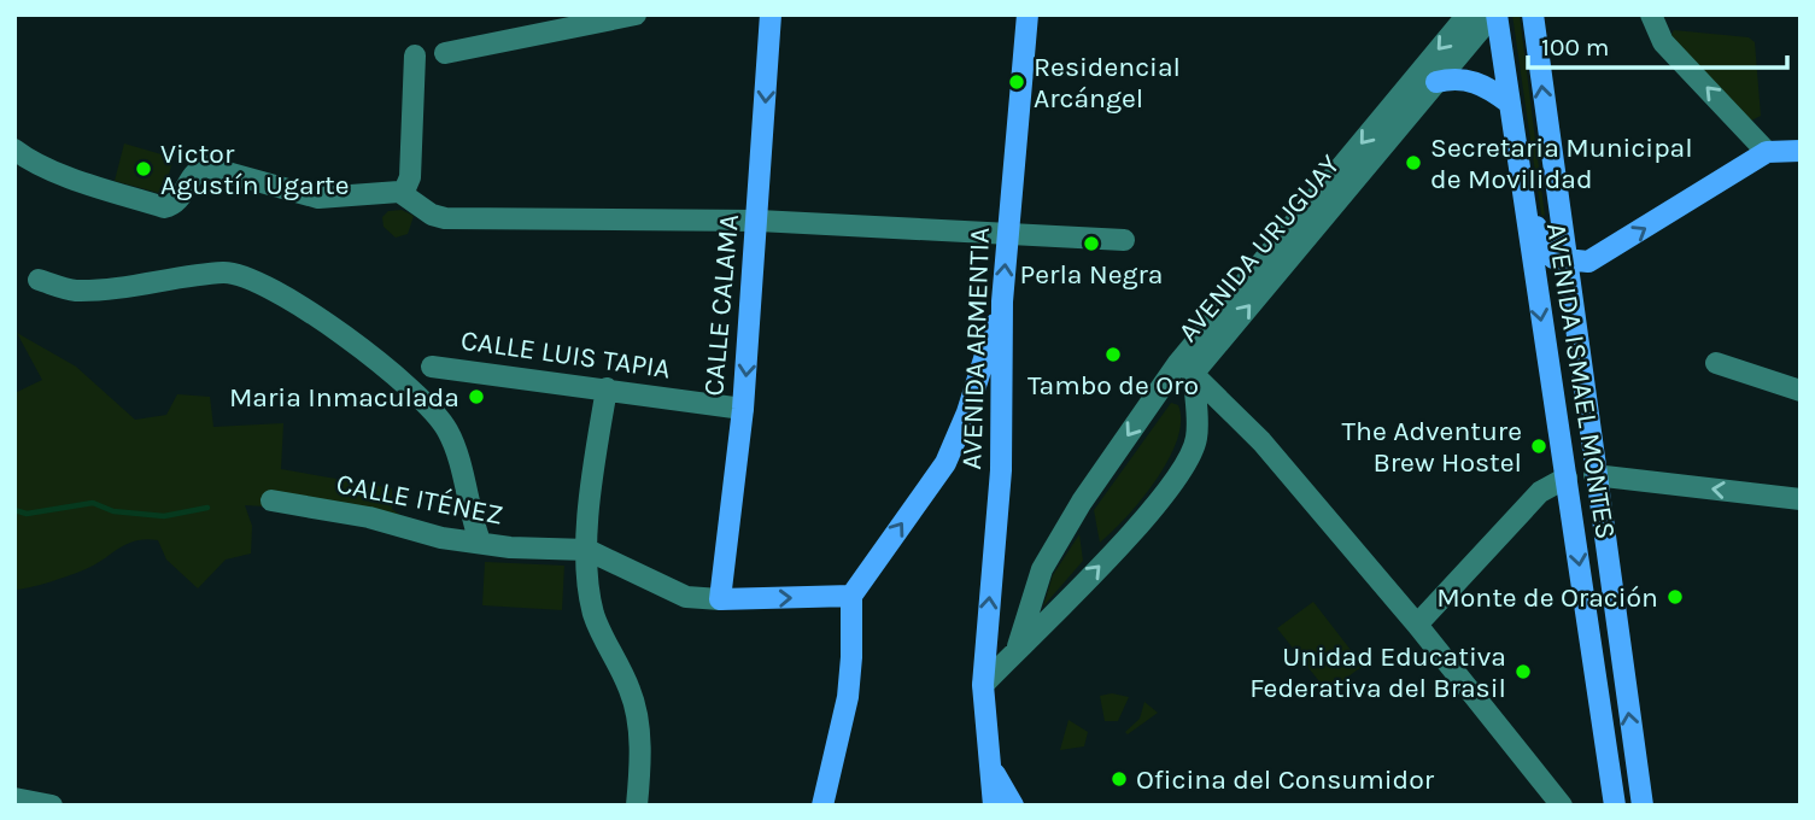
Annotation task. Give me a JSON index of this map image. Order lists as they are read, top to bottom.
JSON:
{
  "streets": {
    "main road": [
      "CALLE CALAMA",
      "AVENIDA ARMENTIA",
      "AVENIDA ISMAEL MONTES",
      "CALLE ITÉNEZ"
    ],
    "street": ["AVENIDA URUGUAY", "CALLE LUIS TAPIA"]
  },
  "crossings": [
    ["AVENIDA URUGUAY", "AVENIDA ARMENTIA"],
    ["AVENIDA URUGUAY", "AVENIDA ISMAEL MONTES"],
    ["CALLE CALAMA", "CALLE LUIS TAPIA"],
    ["CALLE CALAMA", "CALLE ITÉNEZ"]
  ],
  "one_way": ["CALLE CALAMA"],
  "places": [
    "Residencial Arcángel",
    "Secretaria Municipal de Movilidad",
    "Victor Agustín Ugarte",
    "Perla Negra",
    "Tambo de Oro",
    "Maria Inmaculada",
    "The Adventure Brew Hostel",
    "Monte de Oración",
    "Unidad Educativa Federativa del Brasil",
    "Oficina del Consumidor"
  ],
  "scale_bar": "100 m"
}
